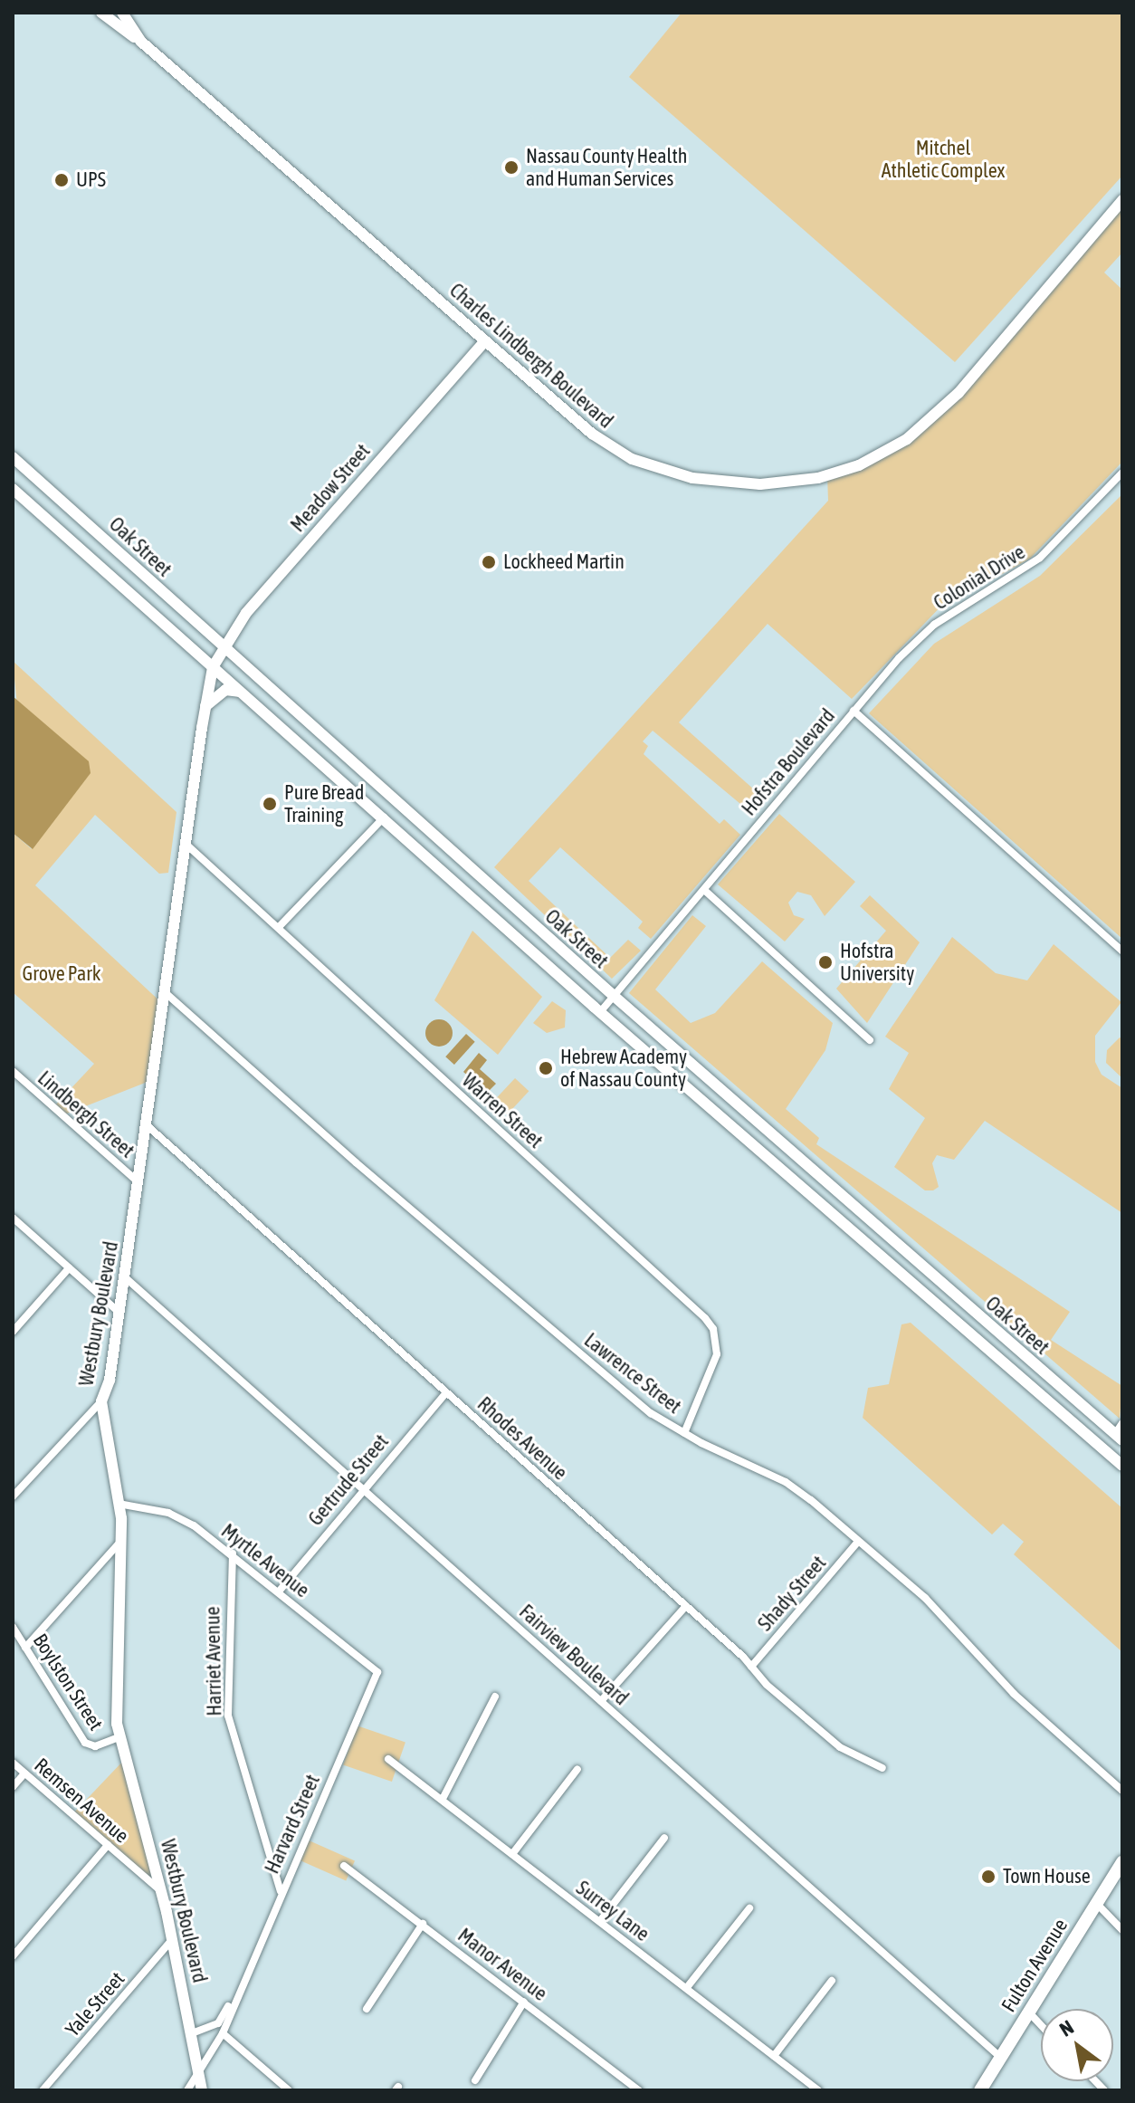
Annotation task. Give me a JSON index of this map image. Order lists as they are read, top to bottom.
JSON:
{
  "streets": {
    "main road": ["Fulton Avenue"],
    "street": [
      "Charles Lindbergh Boulevard",
      "Meadow Street",
      "Oak Street",
      "Colonial Drive",
      "Hofstra Boulevard",
      "Warren Street",
      "Lindbergh Street",
      "Westbury Boulevard",
      "Lawrence Street",
      "Rhodes Avenue",
      "Gertrude Street",
      "Myrtle Avenue",
      "Shady Street",
      "Fairview Boulevard",
      "Harriet Avenue",
      "Boylston Street",
      "Remsen Avenue",
      "Harvard Street",
      "Surrey Lane",
      "Manor Avenue",
      "Yale Street"
    ]
  },
  "crossings": [
    ["Charles Lindbergh Boulevard", "Meadow Street"],
    ["Meadow Street", "Oak Street"],
    ["Meadow Street", "Westbury Boulevard"],
    ["Oak Street", "Hofstra Boulevard"],
    ["Oak Street", "Westbury Boulevard"],
    ["Colonial Drive", "Hofstra Boulevard"],
    ["Warren Street", "Westbury Boulevard"],
    ["Warren Street", "Lawrence Street"],
    ["Lindbergh Street", "Westbury Boulevard"],
    ["Westbury Boulevard", "Lawrence Street"],
    ["Westbury Boulevard", "Rhodes Avenue"],
    ["Westbury Boulevard", "Myrtle Avenue"],
    ["Westbury Boulevard", "Fairview Boulevard"],
    ["Westbury Boulevard", "Boylston Street"],
    ["Westbury Boulevard", "Remsen Avenue"],
    ["Westbury Boulevard", "Harvard Street"],
    ["Westbury Boulevard", "Yale Street"],
    ["Lawrence Street", "Shady Street"],
    ["Rhodes Avenue", "Gertrude Street"],
    ["Rhodes Avenue", "Shady Street"],
    ["Gertrude Street", "Myrtle Avenue"],
    ["Gertrude Street", "Fairview Boulevard"],
    ["Myrtle Avenue", "Harriet Avenue"],
    ["Myrtle Avenue", "Harvard Street"],
    ["Fairview Boulevard", "Fulton Avenue"],
    ["Harriet Avenue", "Harvard Street"]
  ],
  "parks": ["Mitchel Athletic Complex", "Grove Park"],
  "places": [
    "Nassau County Health and Human Services",
    "UPS",
    "Lockheed Martin",
    "Pure Bread Training",
    "Hofstra University",
    "Hebrew Academy of Nassau County",
    "Town House"
  ],
  "north": "top left"
}
